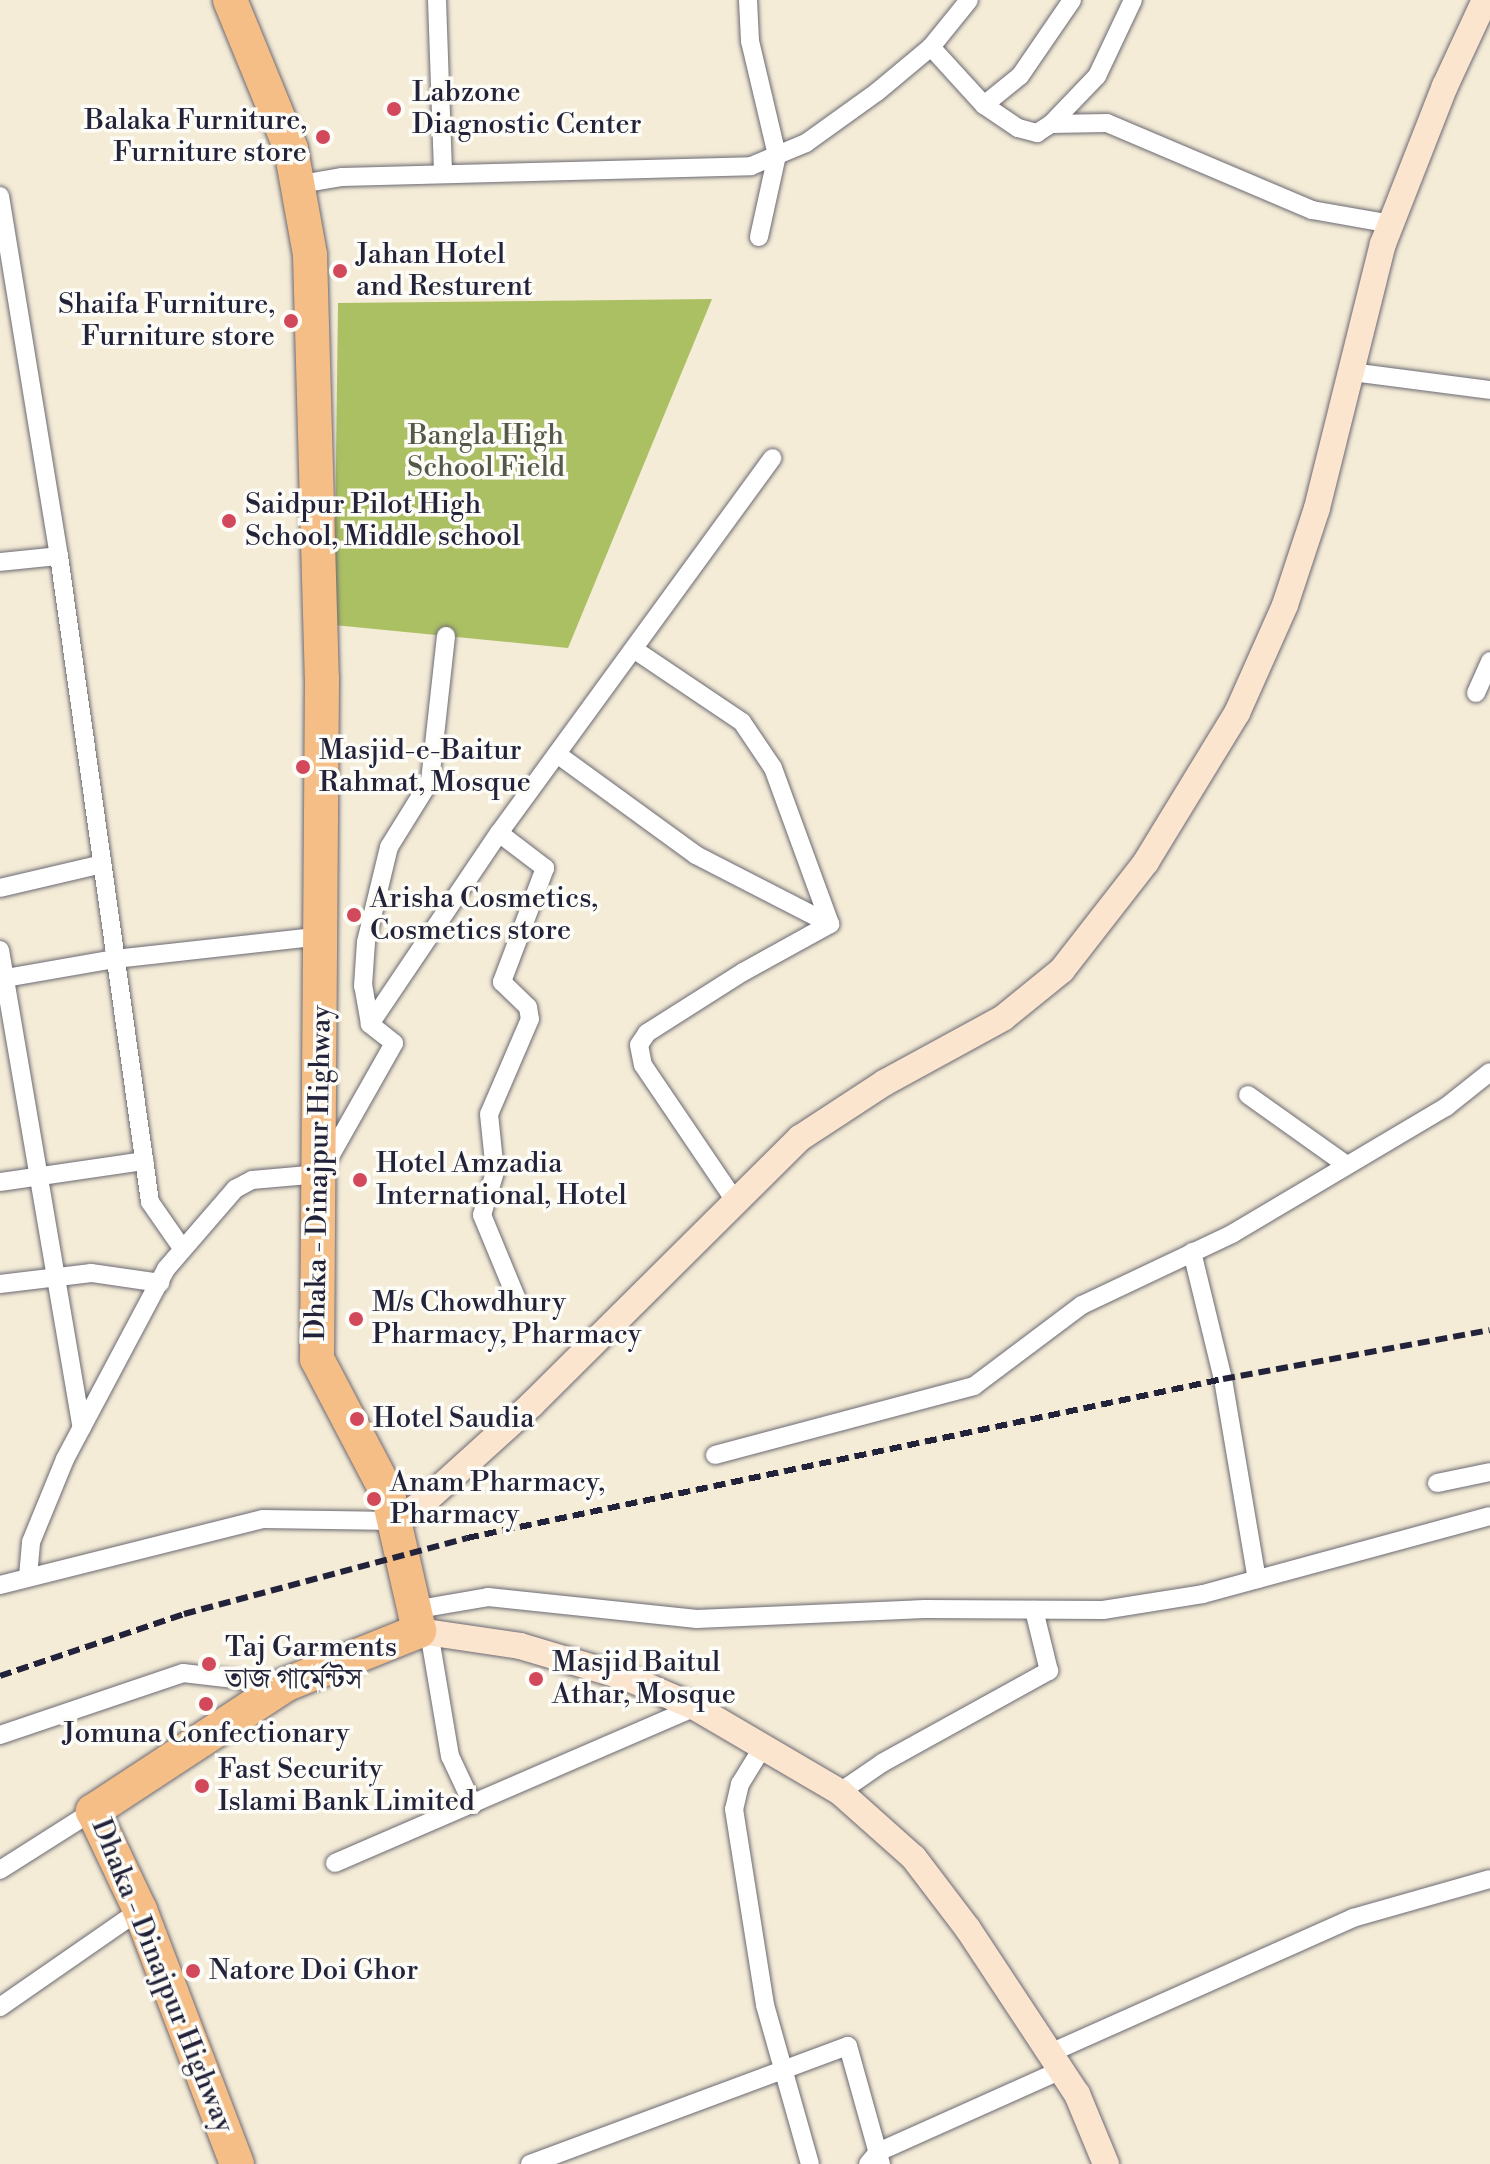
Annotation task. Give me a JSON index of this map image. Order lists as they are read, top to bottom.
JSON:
{
  "streets": {
    "highway": ["Dhaka - Dinajpur Highway"]
  },
  "parks": ["Bangla High School Field"],
  "places": [
    "Labzone Diagnostic Center",
    "Balaka Furniture, Furniture store",
    "Jahan Hotel and Resturent",
    "Shaifa Furniture, Furniture store",
    "Saidpur Pilot High School, Middle school",
    "Masjid-e-Baitur Rahmat, Mosque",
    "Arisha Cosmetics, Cosmetics store",
    "Hotel Amzadia International, Hotel",
    "M/s Chowdhury Pharmacy, Pharmacy",
    "Hotel Saudia",
    "Anam Pharmacy, Pharmacy",
    "Taj Garments তাজ গার্মেন্টস",
    "Masjid Baitul Athar, Mosque",
    "Jomuna Confectionary",
    "Fast Security Islami Bank Limited",
    "Natore Doi Ghor"
  ]
}
